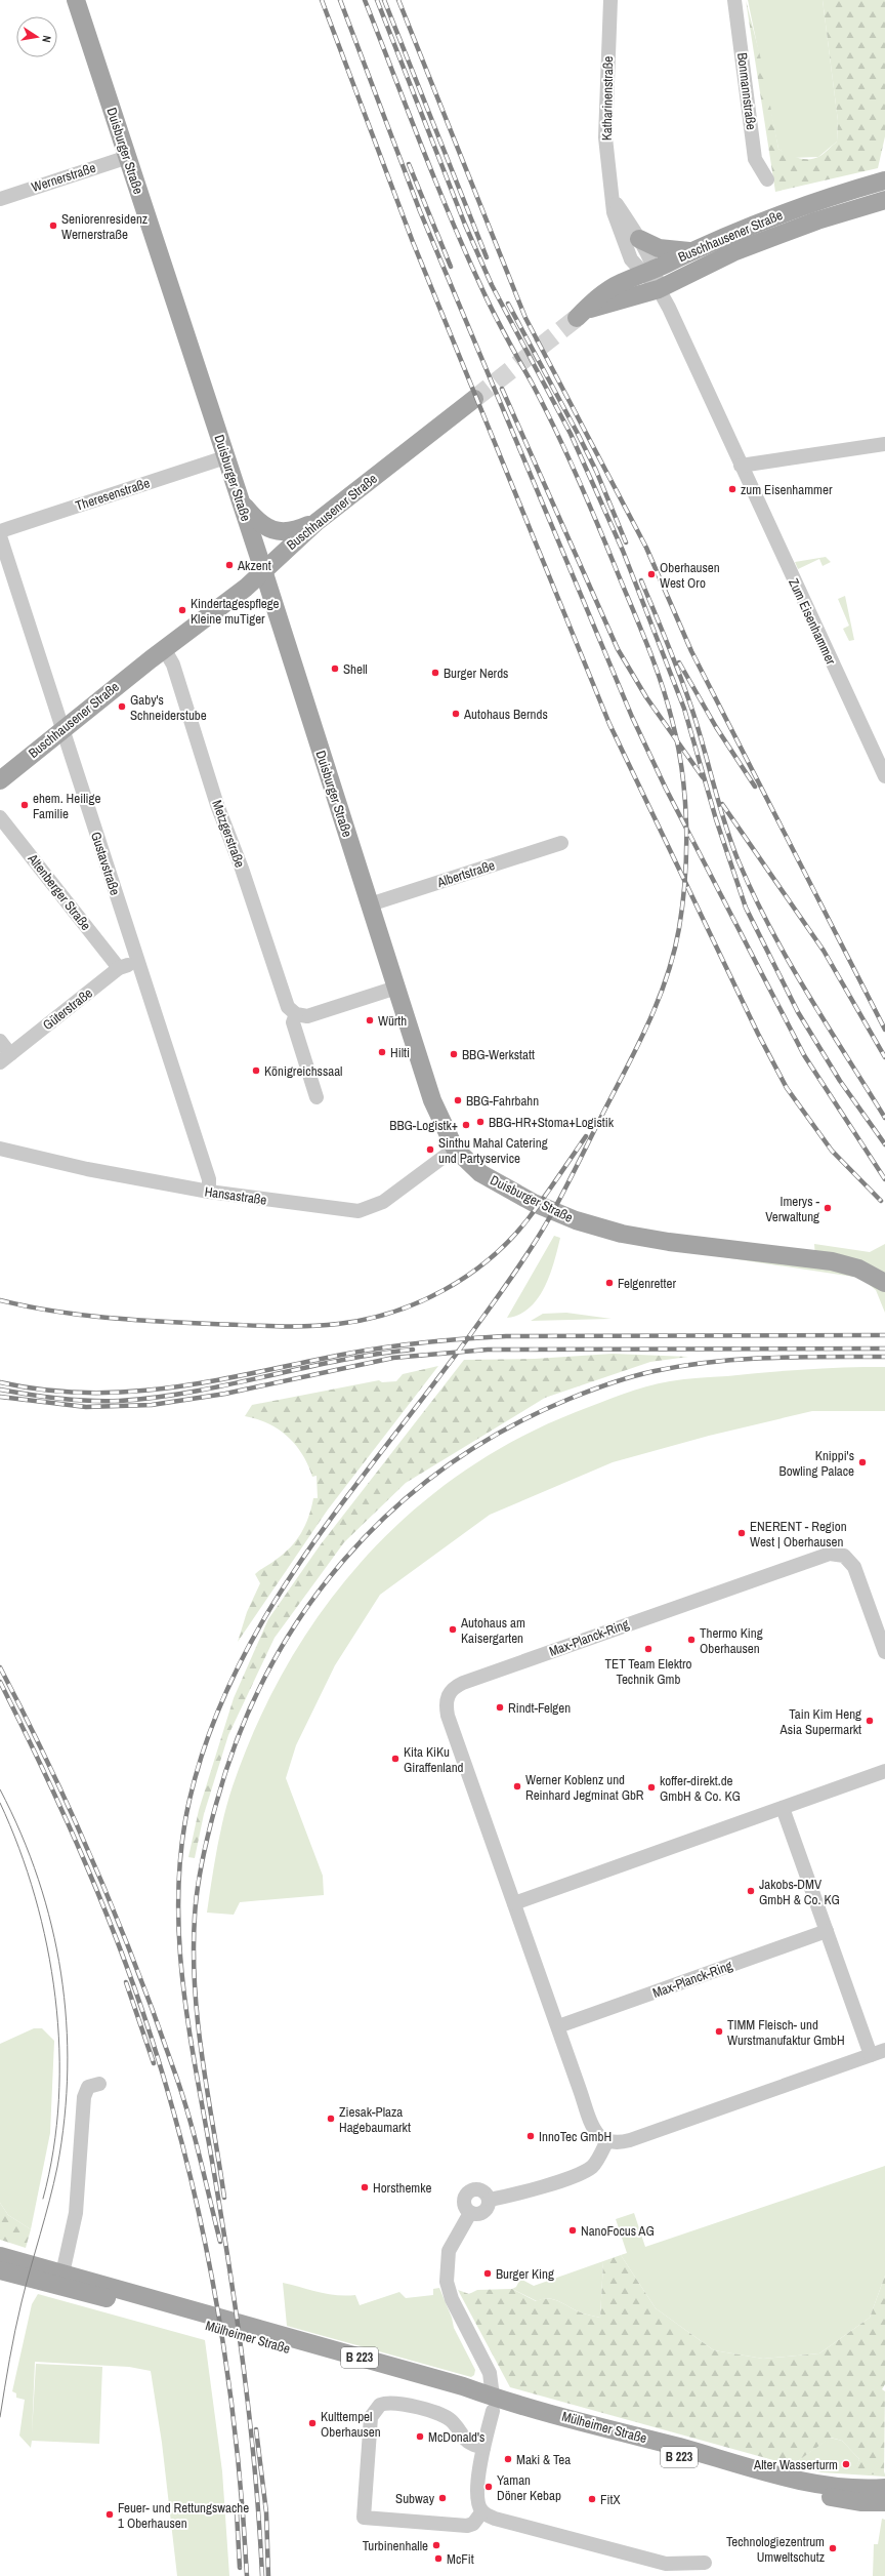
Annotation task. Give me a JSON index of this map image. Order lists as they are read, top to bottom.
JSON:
{
  "streets": {
    "main road": [
      "Duisburger Straße",
      "Buschhausener Straße",
      "Mülheimer Straße",
      "B 223"
    ],
    "street": [
      "Bonmannstraße",
      "Katharinenstraße",
      "Wernerstraße",
      "Theresenstraße",
      "Zum Eisenhammer",
      "Metzgerstraße",
      "Gustavstraße",
      "Albertstraße",
      "Altenberger Straße",
      "Güterstraße",
      "Hansastraße",
      "Max-Planck-Ring"
    ]
  },
  "crossings": [
    ["Katharinenstraße", "Buschhausener Straße"],
    ["Katharinenstraße", "Zum Eisenhammer"],
    ["Duisburger Straße", "Wernerstraße"],
    ["Duisburger Straße", "Buschhausener Straße"],
    ["Duisburger Straße", "Theresenstraße"],
    ["Duisburger Straße", "Albertstraße"],
    ["Duisburger Straße", "Hansastraße"],
    ["Buschhausener Straße", "Zum Eisenhammer"],
    ["Buschhausener Straße", "Metzgerstraße"],
    ["Buschhausener Straße", "Gustavstraße"],
    ["Gustavstraße", "Güterstraße"],
    ["Gustavstraße", "Hansastraße"],
    ["Altenberger Straße", "Güterstraße"]
  ],
  "places": [
    "Seniorenresidenz Wernerstraße",
    "zum Eisenhammer",
    "Akzent",
    "Oberhausen West Oro",
    "Kindertagespflege Kleine muTiger",
    "Shell",
    "Burger Nerds",
    "Gaby's Schneiderstube",
    "Autohaus Bernds",
    "ehem. Heilige Familie",
    "Würth",
    "Hilti",
    "BBG-Werkstatt",
    "Königreichssaal",
    "BBG-Fahrbahn",
    "BBG-HR+Stoma+Logistik",
    "BBG-Logistk+",
    "Sinthu Mahal Catering und Partyservice",
    "Imerys - Verwaltung",
    "Felgenretter",
    "Knippi's Bowling Palace",
    "ENERENT - Region West | Oberhausen",
    "Autohaus am Kaisergarten",
    "Thermo King Oberhausen",
    "TET Team Elektro Technik Gmb",
    "Rindt-Felgen",
    "Tain Kim Heng Asia Supermarkt",
    "Kita KiKu Giraffenland",
    "Werner Koblenz und Reinhard Jegminat GbR",
    "koffer-direkt.de GmbH & Co. KG",
    "Jakobs-DMV GmbH & Co. KG",
    "TIMM Fleisch- und Wurstmanufaktur GmbH",
    "Ziesak-Plaza Hagebaumarkt",
    "InnoTec GmbH",
    "Horsthemke",
    "NanoFocus AG",
    "Burger King",
    "Kulttempel Oberhausen",
    "McDonald's",
    "Maki & Tea",
    "Alter Wasserturm",
    "Yaman Döner Kebap",
    "Subway",
    "FitX",
    "Feuer- und Rettungswache 1 Oberhausen",
    "Turbinenhalle",
    "Technologiezentrum Umweltschutz",
    "McFit"
  ],
  "north": "right"
}
